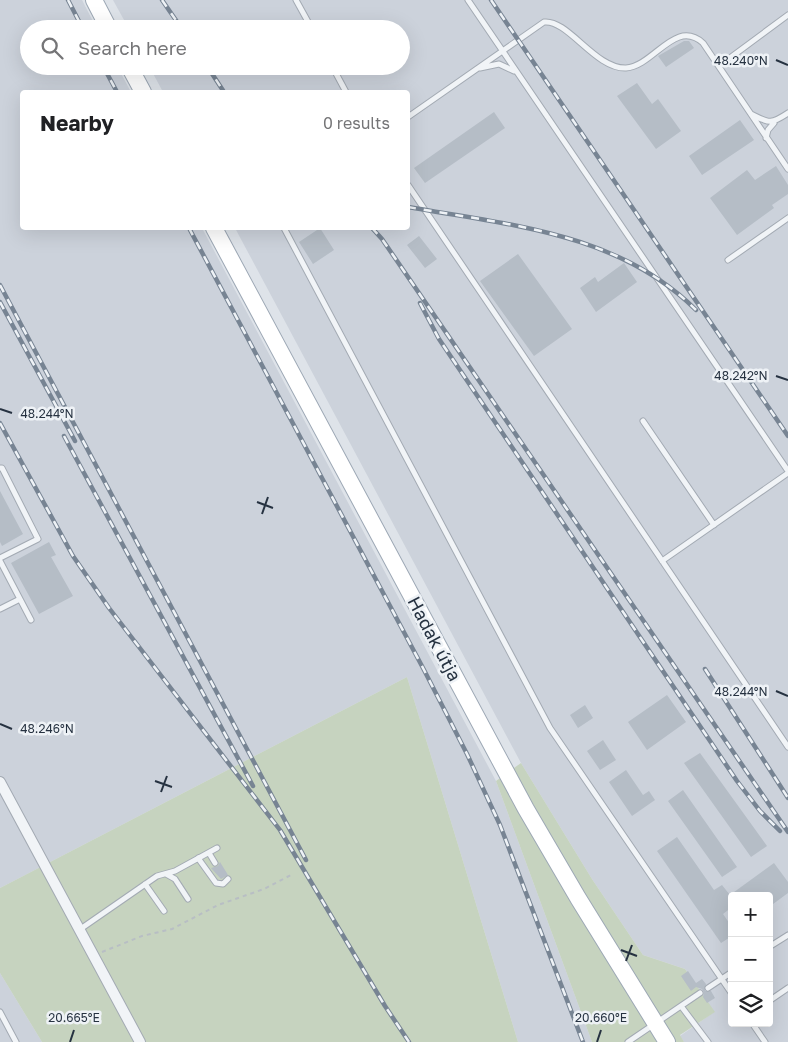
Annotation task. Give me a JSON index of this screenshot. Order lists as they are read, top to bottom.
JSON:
{
  "streets": {
    "main road": ["Hadak útja"]
  },
  "page": {
    "search": "Search here",
    "heading": ["Nearby", "0 results"],
    "map_buttons": ["+", "−"]
  },
  "coordinates": [
    "48.240°N",
    "48.242°N",
    "48.244°N",
    "48.246°N",
    "20.665°E",
    "20.660°E"
  ]
}
